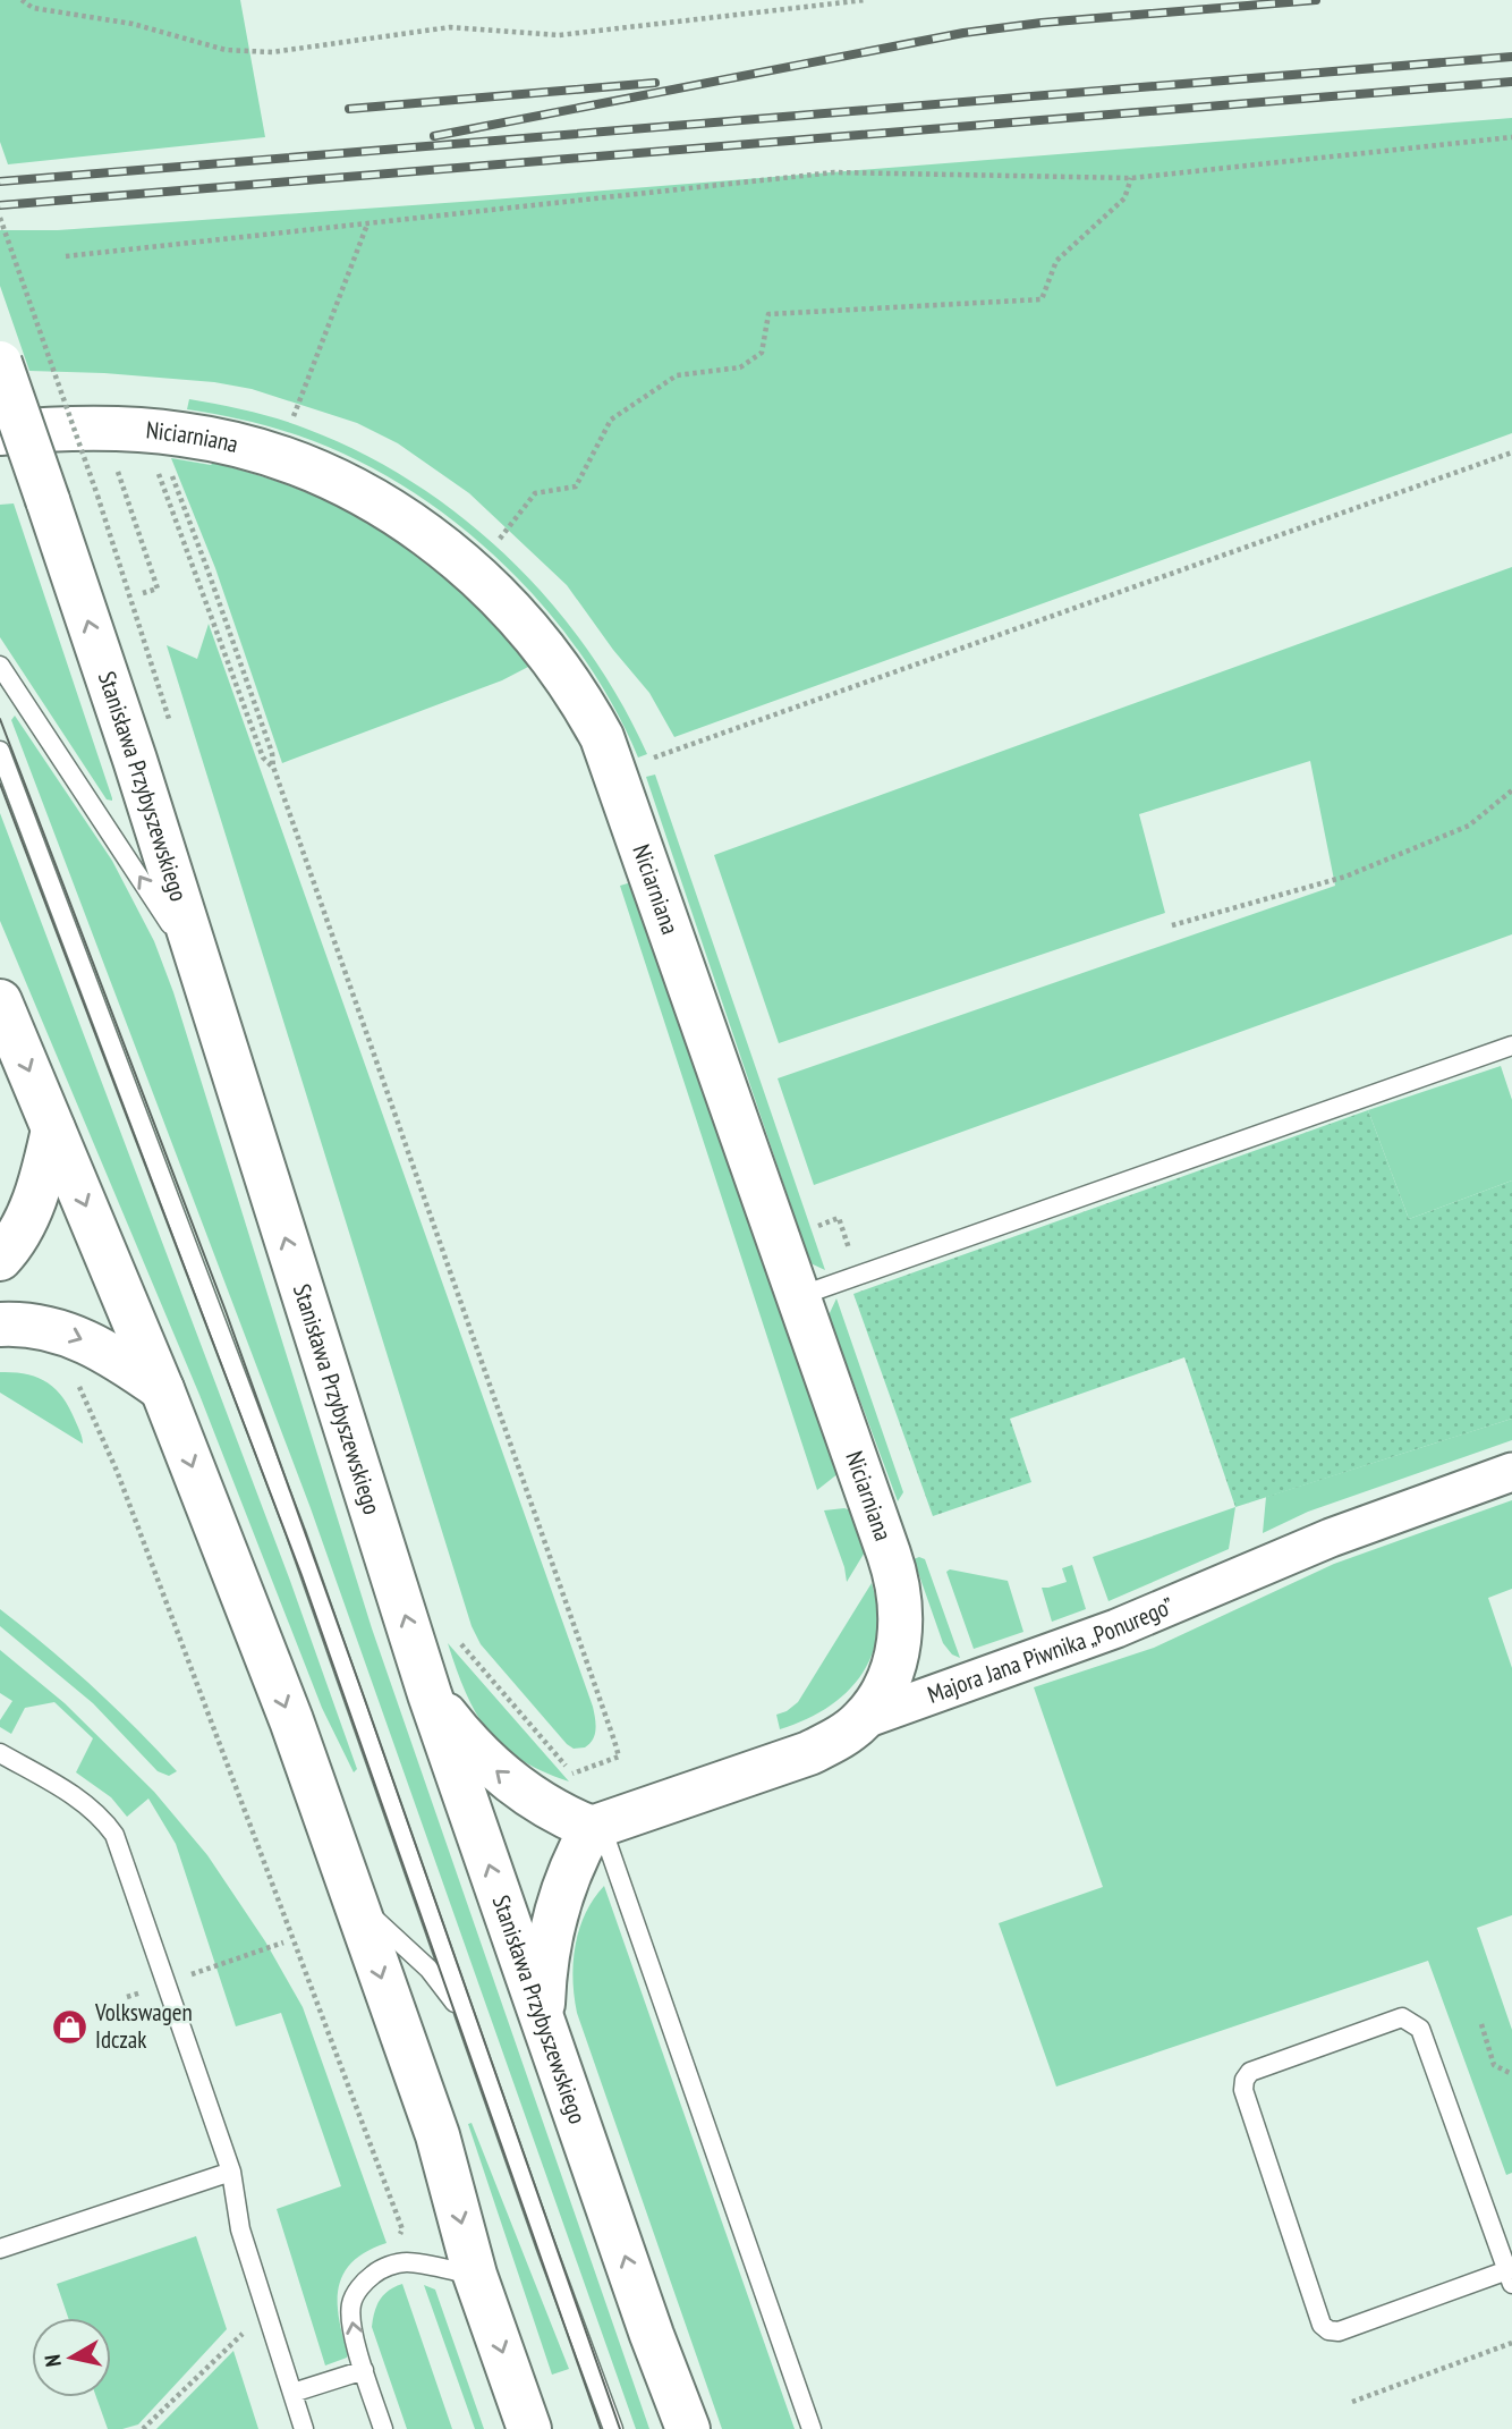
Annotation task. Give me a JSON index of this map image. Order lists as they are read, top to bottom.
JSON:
{
  "streets": {
    "main road": ["Niciarniana", "Stanisława Przybyszewskiego", "Majora Jana Piwnika „Ponurego”"]
  },
  "crossings": [
    ["Niciarniana", "Majora Jana Piwnika „Ponurego”"]
  ],
  "places": {
    "shop": ["Volkswagen Idczak"]
  },
  "north": "left"
}
